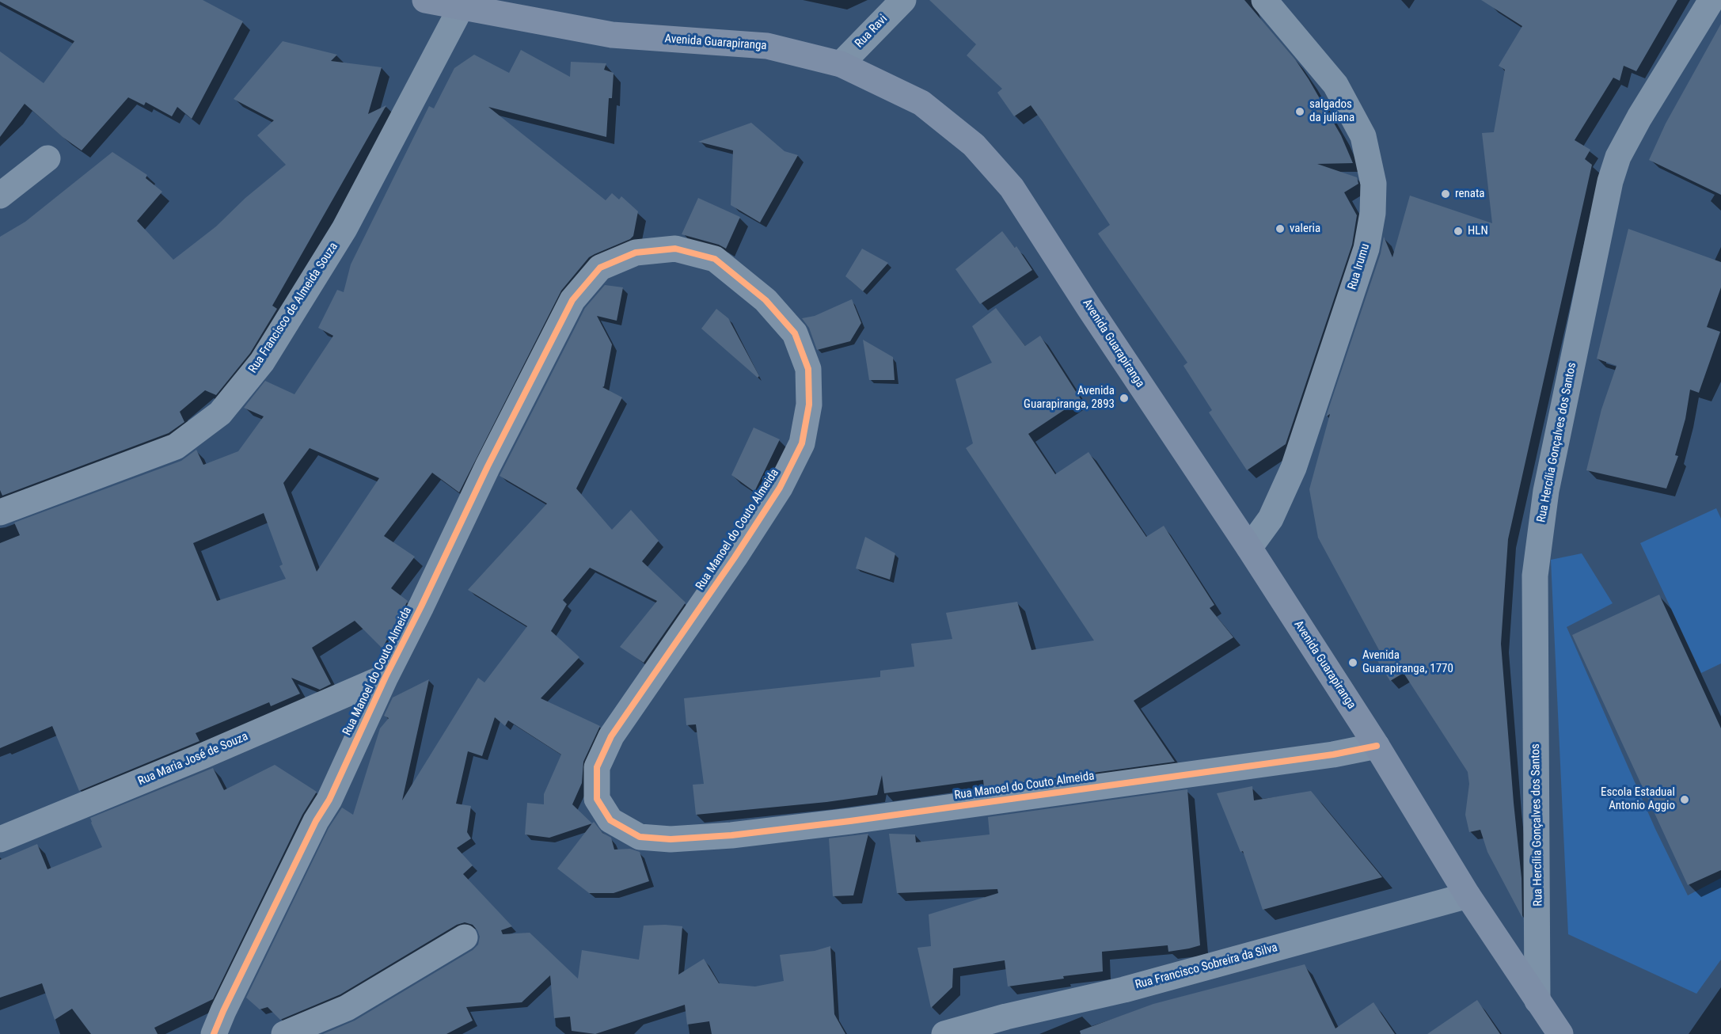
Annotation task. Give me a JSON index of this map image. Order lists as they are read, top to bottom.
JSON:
{
  "streets": {
    "main road": ["Avenida Guarapiranga"],
    "street": [
      "Rua Ravi",
      "Rua Irumu",
      "Rua Francisco de Almeida Souza",
      "Rua Hercília Gonçalves dos Santos",
      "Rua Manoel do Couto Almeida",
      "Rua Maria José de Souza",
      "Rua Francisco Sobreira da Silva"
    ]
  },
  "crossings": [
    ["Rua Ravi", "Avenida Guarapiranga"],
    ["Avenida Guarapiranga", "Rua Irumu"],
    ["Avenida Guarapiranga", "Rua Francisco de Almeida Souza"],
    ["Avenida Guarapiranga", "Rua Hercília Gonçalves dos Santos"],
    ["Avenida Guarapiranga", "Rua Manoel do Couto Almeida"],
    ["Avenida Guarapiranga", "Rua Francisco Sobreira da Silva"],
    ["Rua Manoel do Couto Almeida", "Rua Maria José de Souza"]
  ],
  "places": [
    "salgados da juliana",
    "renata",
    "valeria",
    "HLN",
    "Avenida Guarapiranga, 2893",
    "Avenida Guarapiranga, 1770",
    "Escola Estadual Antonio Aggio"
  ]
}
